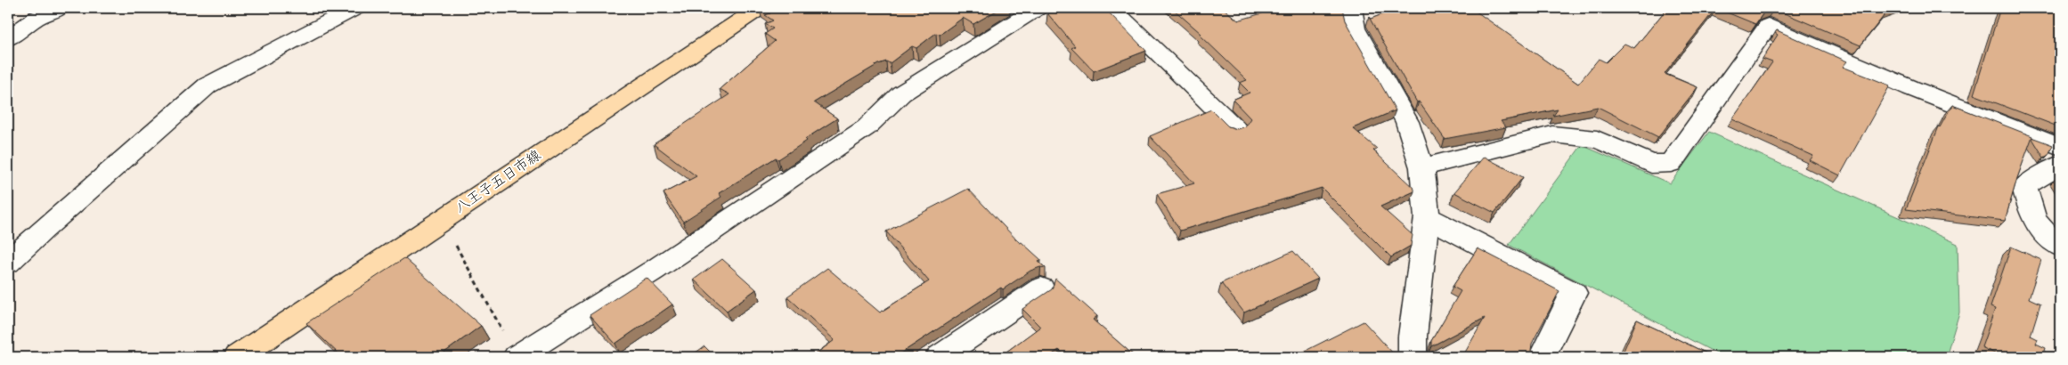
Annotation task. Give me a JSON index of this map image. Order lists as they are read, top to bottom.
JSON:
{
  "streets": {
    "main road": ["八王子五日市線"]
  }
}
